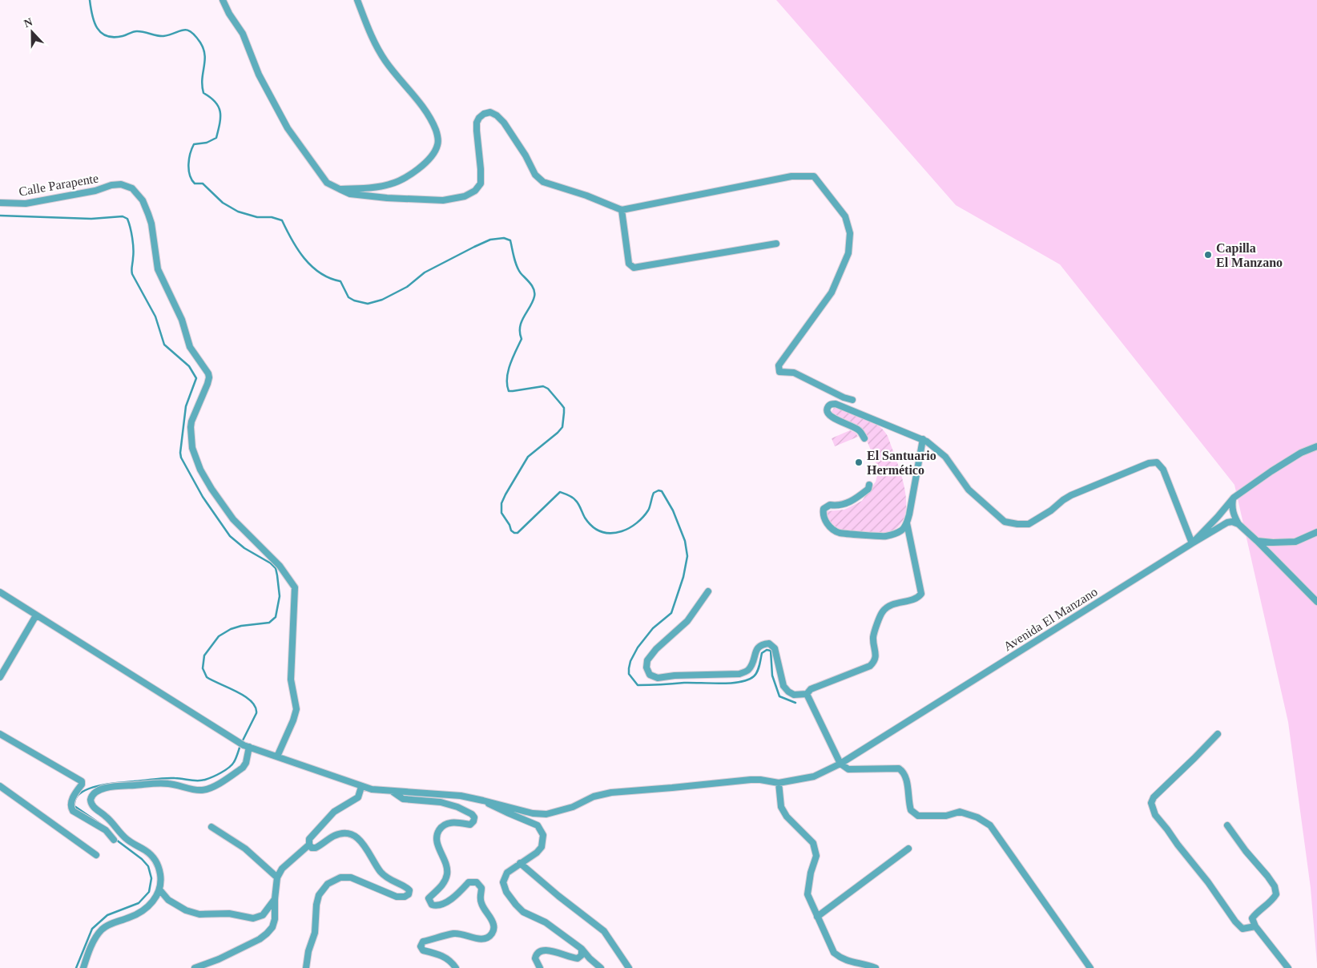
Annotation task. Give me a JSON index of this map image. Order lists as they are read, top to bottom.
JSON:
{
  "streets": {
    "street": ["Calle Parapente", "Avenida El Manzano"]
  },
  "places": ["Capilla El Manzano", "El Santuario Hermético"],
  "north": "top"
}
